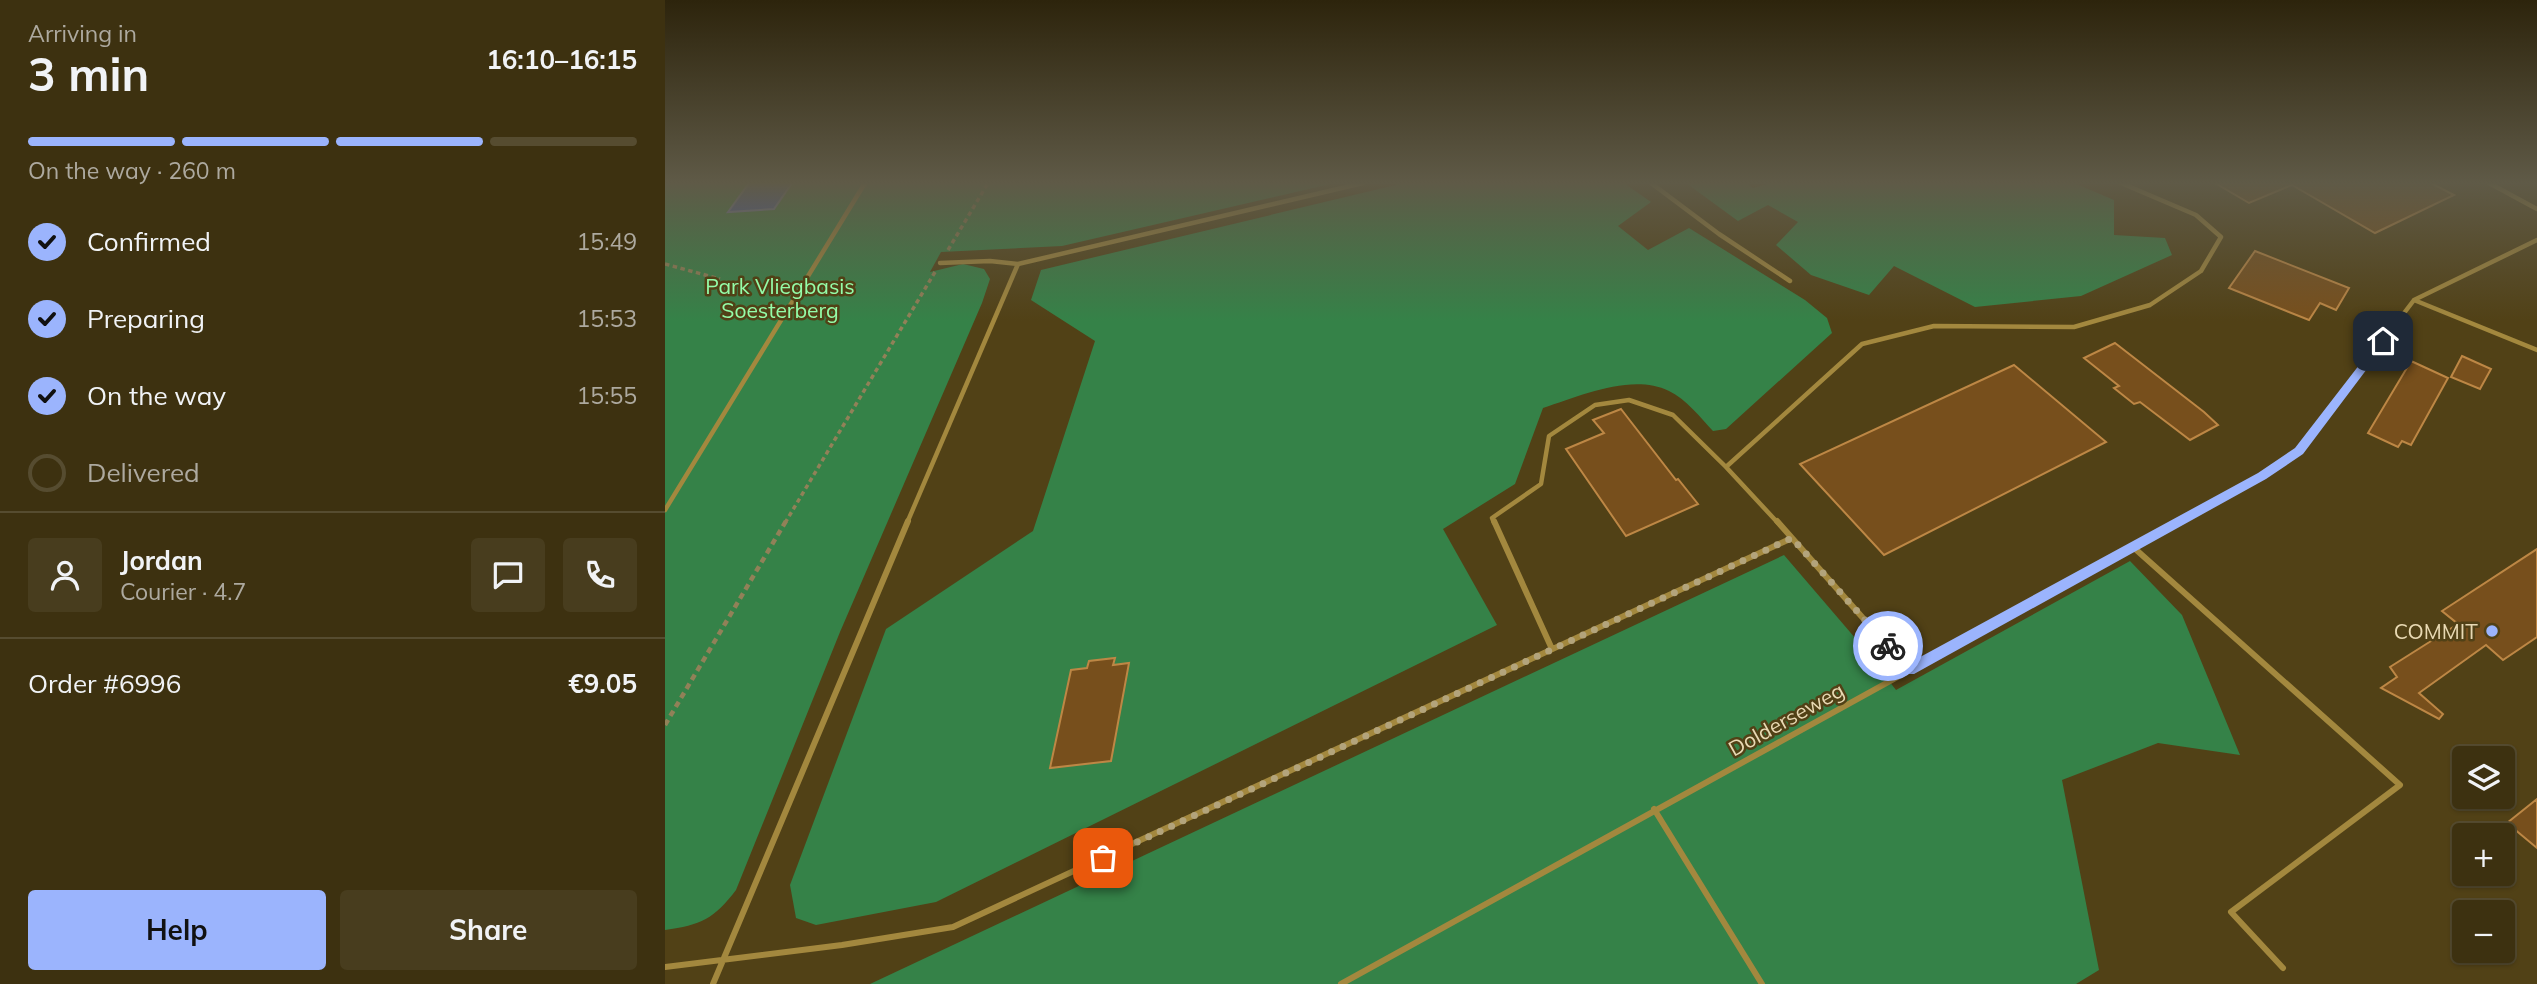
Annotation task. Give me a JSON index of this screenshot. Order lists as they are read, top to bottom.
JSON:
{
  "streets": {
    "lane": ["Dolderseweg"]
  },
  "parks": ["Park Vliegbasis Soesterberg"],
  "places": ["COMMIT"],
  "page": {
    "heading": ["3 min", "Arriving in", "16:10–16:15"],
    "panel": [
      "Jordan",
      "Courier · 4.7",
      "Order #6996",
      "€9.05"
    ],
    "bar": "On the way · 260 m",
    "list": [
      ["Confirmed", "15:49"],
      ["Preparing", "15:53"],
      ["On the way", "15:55"],
      "Delivered"
    ],
    "map_buttons": ["+", "−"],
    "buttons": ["Help", "Share"]
  }
}
